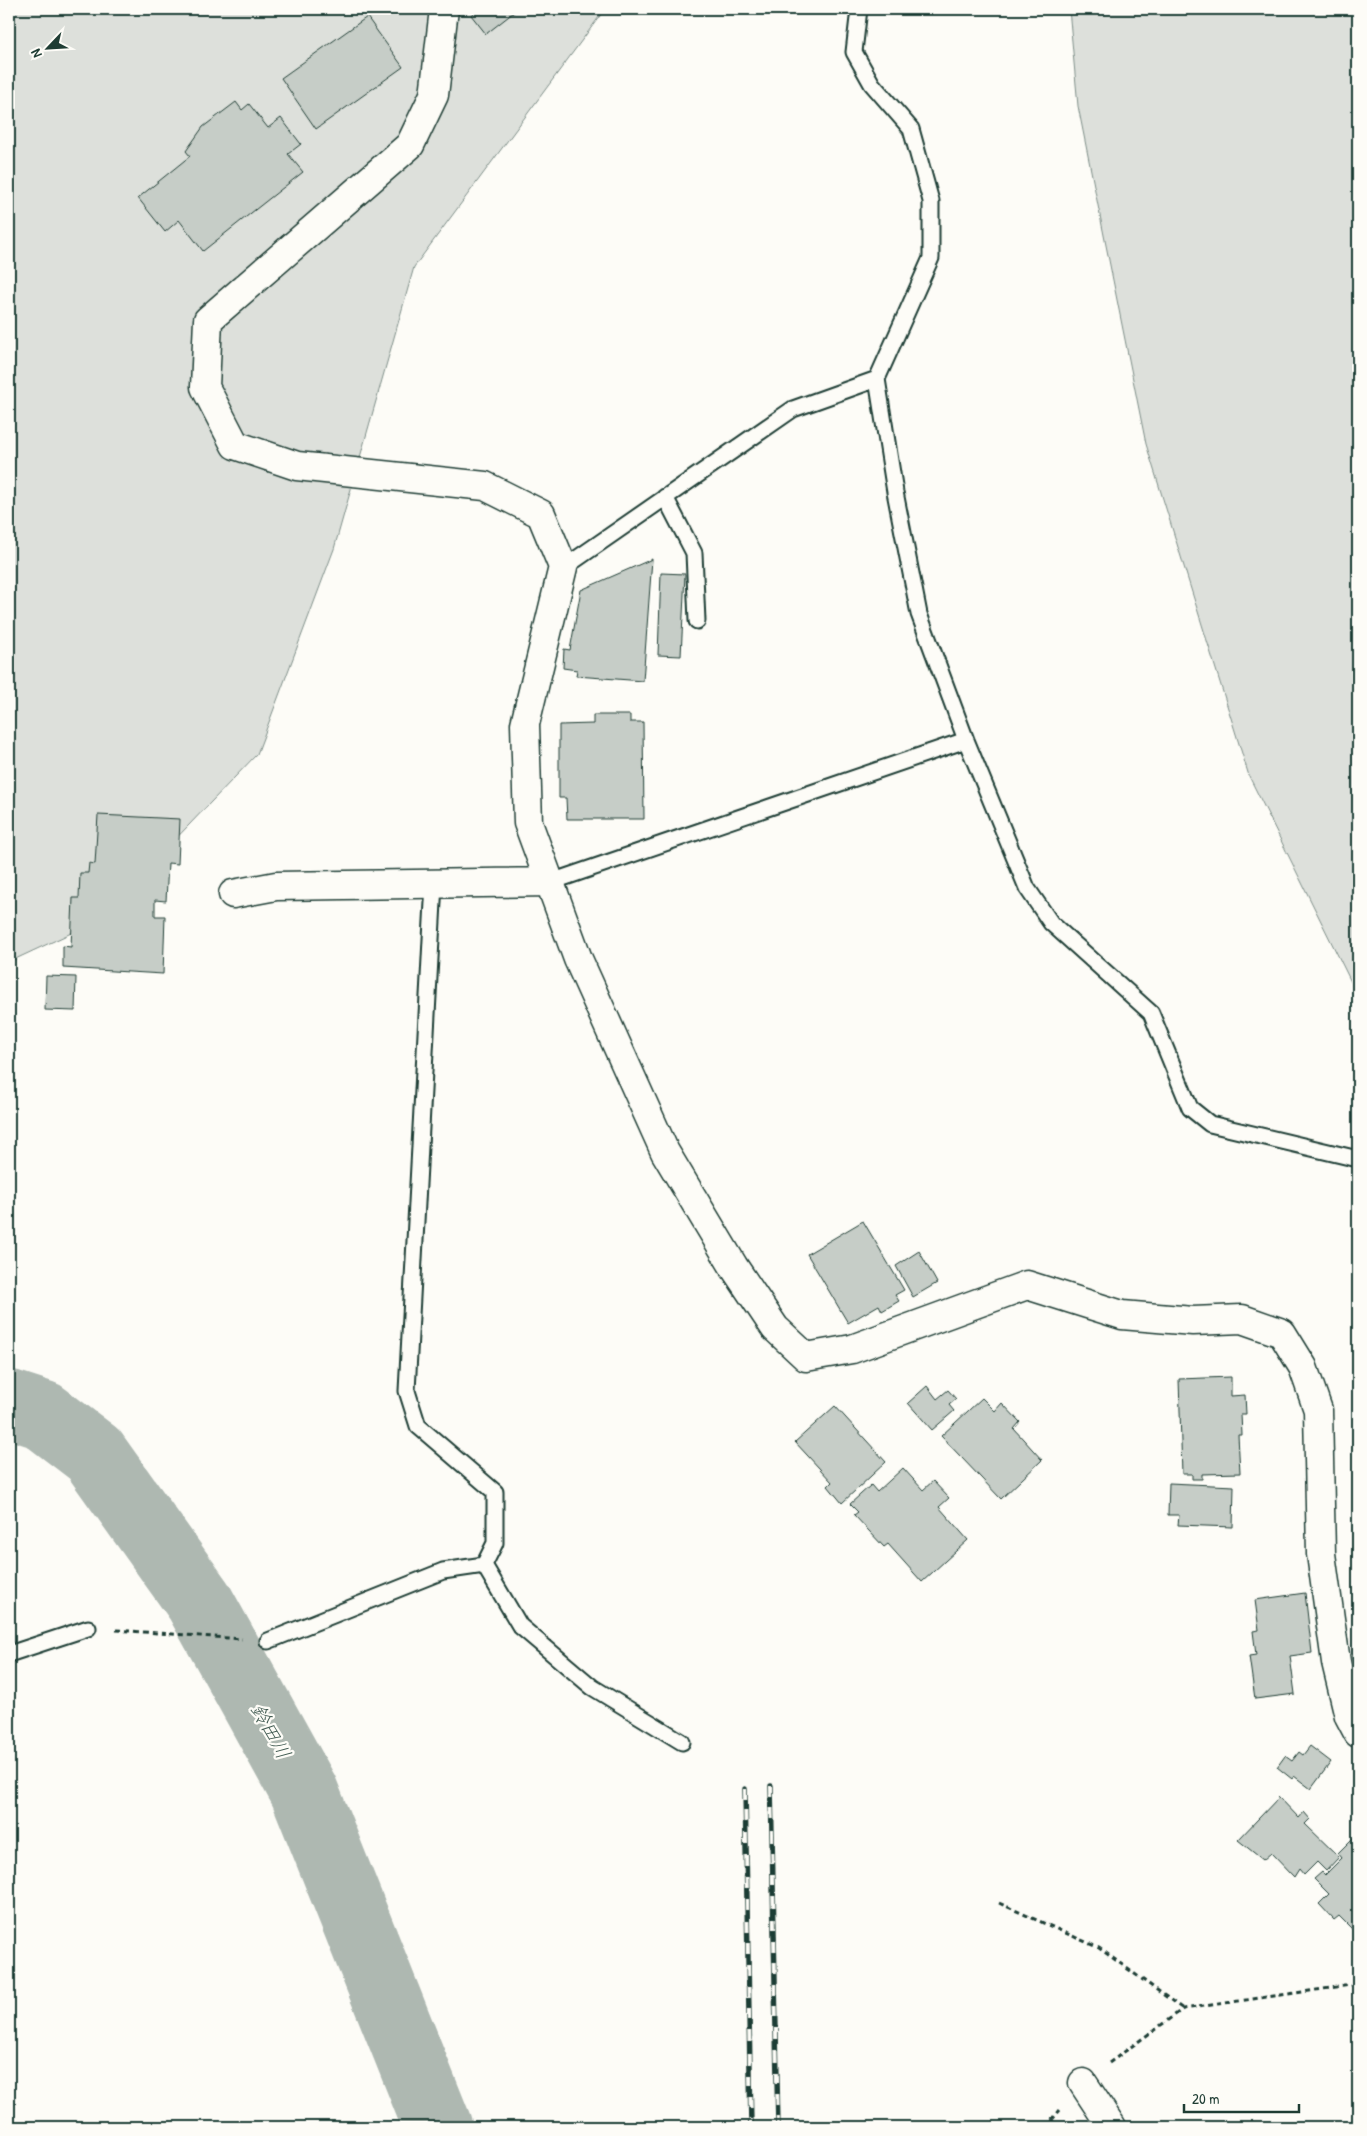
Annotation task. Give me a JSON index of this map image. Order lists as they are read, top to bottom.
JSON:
{
  "water": ["鈴田川"],
  "scale_bar": "20 m",
  "north": "bottom left"
}
